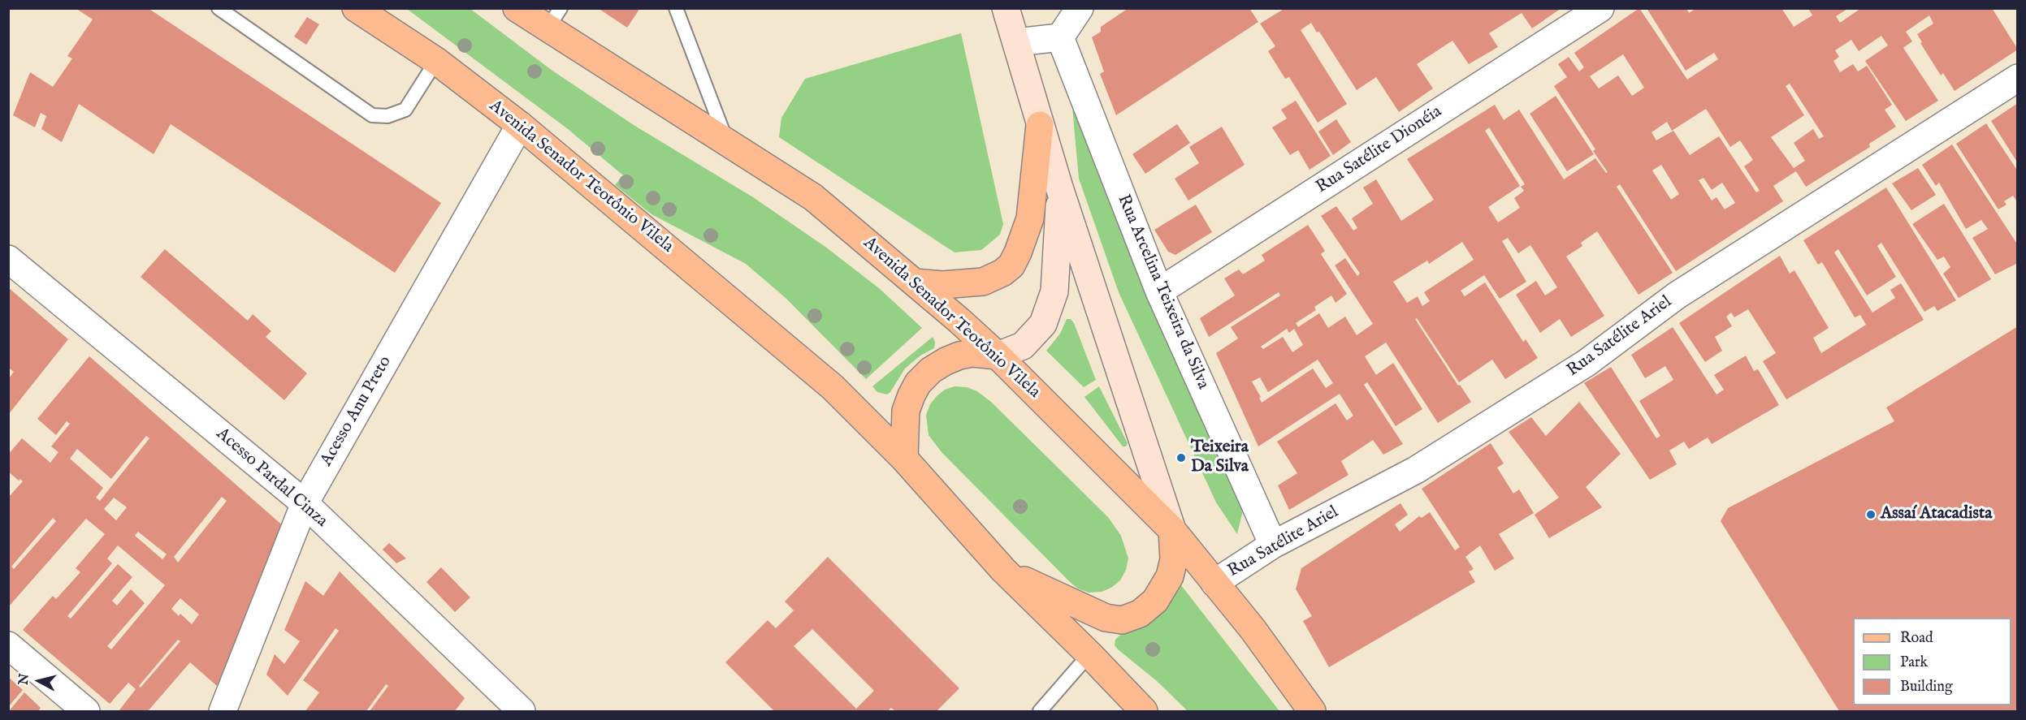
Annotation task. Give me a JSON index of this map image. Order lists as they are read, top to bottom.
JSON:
{
  "streets": {
    "main road": ["Avenida Senador Teotônio Vilela"],
    "street": [
      "Rua Satélite Dionéia",
      "Rua Arcelina Teixeira da Silva",
      "Rua Satélite Ariel",
      "Acesso Anu Preto",
      "Acesso Pardal Cinza"
    ]
  },
  "crossings": [
    ["Rua Satélite Dionéia", "Rua Arcelina Teixeira da Silva"],
    ["Avenida Senador Teotônio Vilela", "Rua Satélite Ariel"],
    ["Avenida Senador Teotônio Vilela", "Acesso Anu Preto"],
    ["Rua Arcelina Teixeira da Silva", "Rua Satélite Ariel"],
    ["Acesso Anu Preto", "Acesso Pardal Cinza"]
  ],
  "places": ["Teixeira Da Silva", "Assaí Atacadista"],
  "legend": ["Road", "Park", "Building"],
  "north": "left"
}
